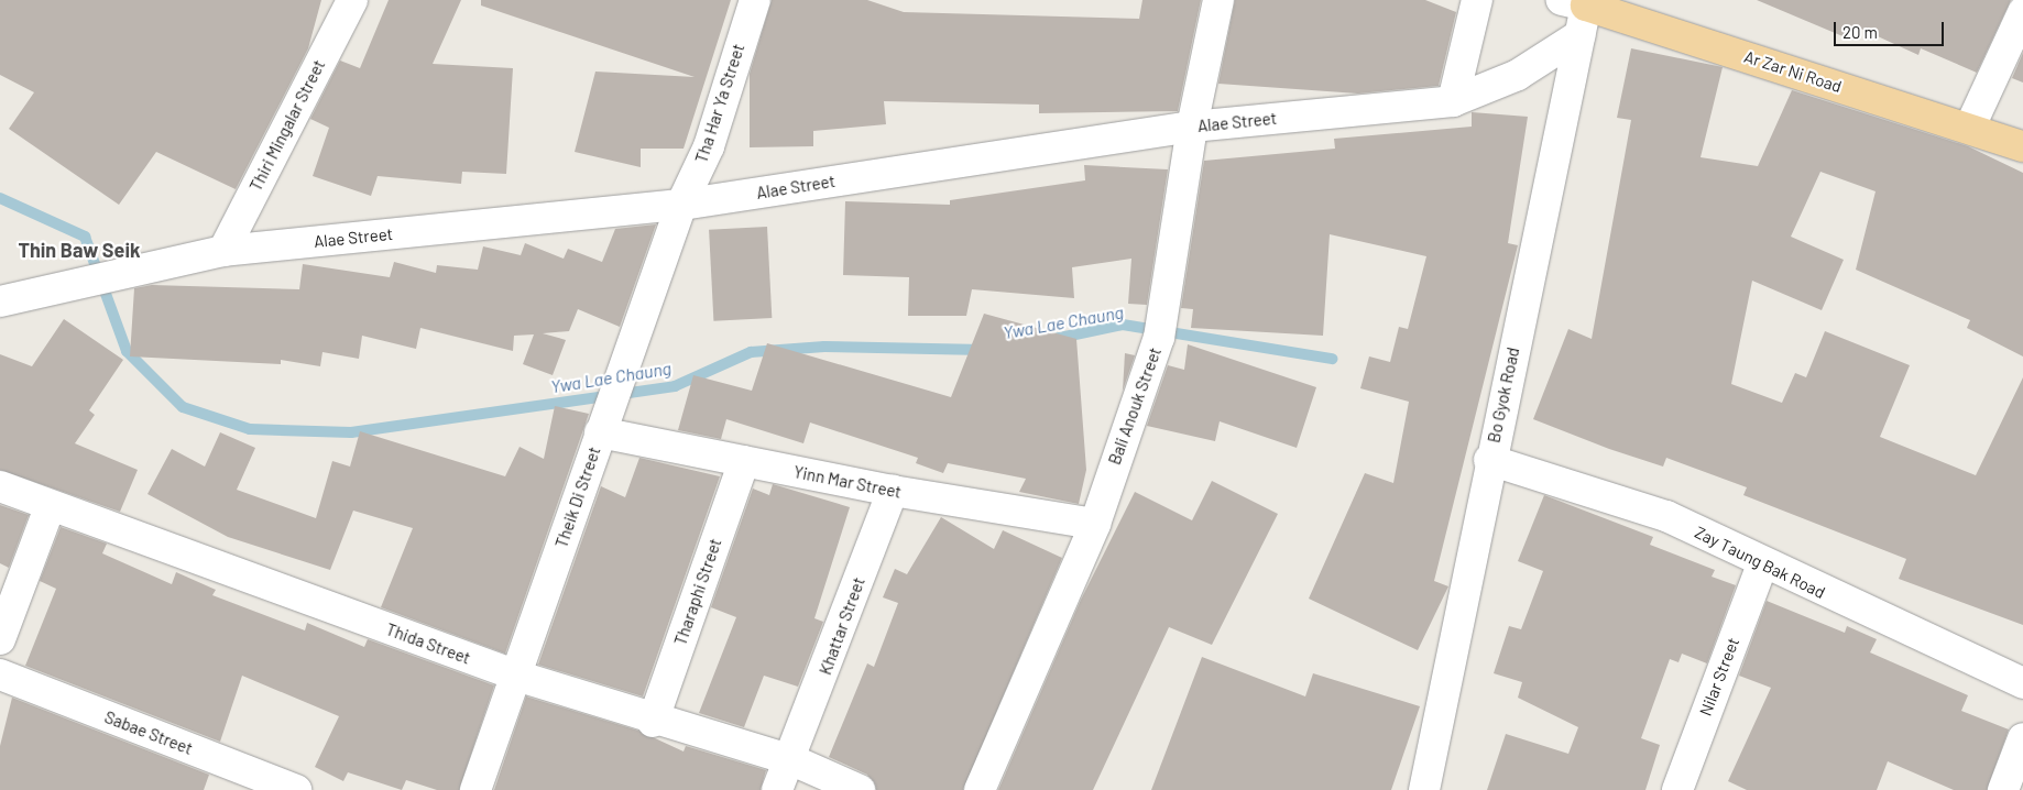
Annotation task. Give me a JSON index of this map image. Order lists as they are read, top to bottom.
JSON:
{
  "streets": {
    "main road": ["Ar Zar Ni Road"],
    "street": [
      "Tha Har Ya Street",
      "Alae Street",
      "Thiri Mingalar Street",
      "Bo Gyok Road",
      "Bali Anouk Street",
      "Yinn Mar Street",
      "Theik Di Street",
      "Zay Taung Bak Road",
      "Tharaphi Street",
      "Khattar Street",
      "Thida Street",
      "Nilar Street",
      "Sabae Street"
    ]
  },
  "crossings": [
    ["Ar Zar Ni Road", "Bo Gyok Road"],
    ["Tha Har Ya Street", "Alae Street"],
    ["Tha Har Ya Street", "Theik Di Street"],
    ["Alae Street", "Thiri Mingalar Street"],
    ["Alae Street", "Bo Gyok Road"],
    ["Alae Street", "Bali Anouk Street"],
    ["Alae Street", "Theik Di Street"],
    ["Bo Gyok Road", "Zay Taung Bak Road"],
    ["Bali Anouk Street", "Yinn Mar Street"],
    ["Yinn Mar Street", "Theik Di Street"],
    ["Yinn Mar Street", "Tharaphi Street"],
    ["Yinn Mar Street", "Khattar Street"],
    ["Theik Di Street", "Thida Street"],
    ["Zay Taung Bak Road", "Nilar Street"],
    ["Tharaphi Street", "Thida Street"],
    ["Khattar Street", "Thida Street"]
  ],
  "districts": ["Thin Baw Seik"],
  "water": ["Ywa Lae Chaung"],
  "scale_bar": "20 m"
}
